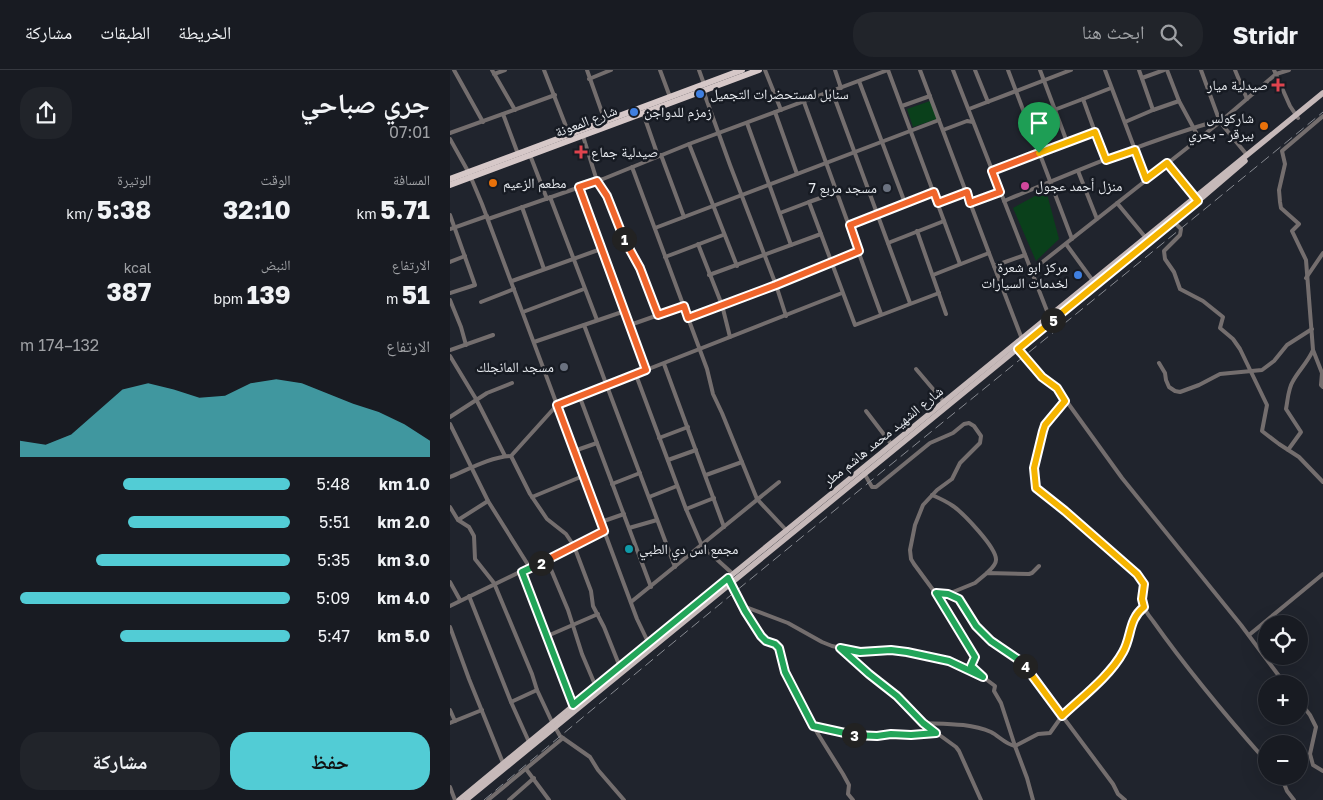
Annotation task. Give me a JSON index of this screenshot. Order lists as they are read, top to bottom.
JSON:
{
  "streets": {
    "highway": ["شارع المعونة"],
    "main road": ["شارع الشهيد محمد هاشم مطر"]
  },
  "places": {
    "health": ["صيدلية ميار", "صيدلية جماع"],
    "other": [
      "سنابل لمستحضرات التجميل",
      "زمزم للدواجن",
      "شاركولس بيرقر - بحري",
      "مطعم الزعيم",
      "منزل أحمد عجول",
      "مسجد مربع 7",
      "مركز ابو شعرة لخدمات السيارات",
      "مسجد المانجلك",
      "مجمع اس دي الطبي"
    ]
  },
  "page": {
    "header": "Stridr",
    "search": "ابحث هنا",
    "nav": ["الخريطة", "الطبقات", "مشاركة"],
    "heading": ["جري صباحي", "07:01"],
    "stats": [
      ["المسافة", "5.71 km"],
      ["الوقت", "32:10"],
      ["الوتيرة", "5:38 /km"],
      ["الارتفاع", "51 m"],
      ["النبض", "139 bpm"],
      ["kcal", "387"]
    ],
    "pins": [
      "1",
      "5",
      "2",
      "4",
      "3"
    ],
    "chart": ["الارتفاع", "132–174 m"],
    "list": [
      {
        "name": "1.0 km",
        "note": "5:48"
      },
      {
        "name": "2.0 km",
        "note": "5:51"
      },
      {
        "name": "3.0 km",
        "note": "5:35"
      },
      {
        "name": "4.0 km",
        "note": "5:09"
      },
      {
        "name": "5.0 km",
        "note": "5:47"
      }
    ],
    "map_buttons": ["+", "−"],
    "buttons": ["حفظ", "مشاركة"]
  }
}
